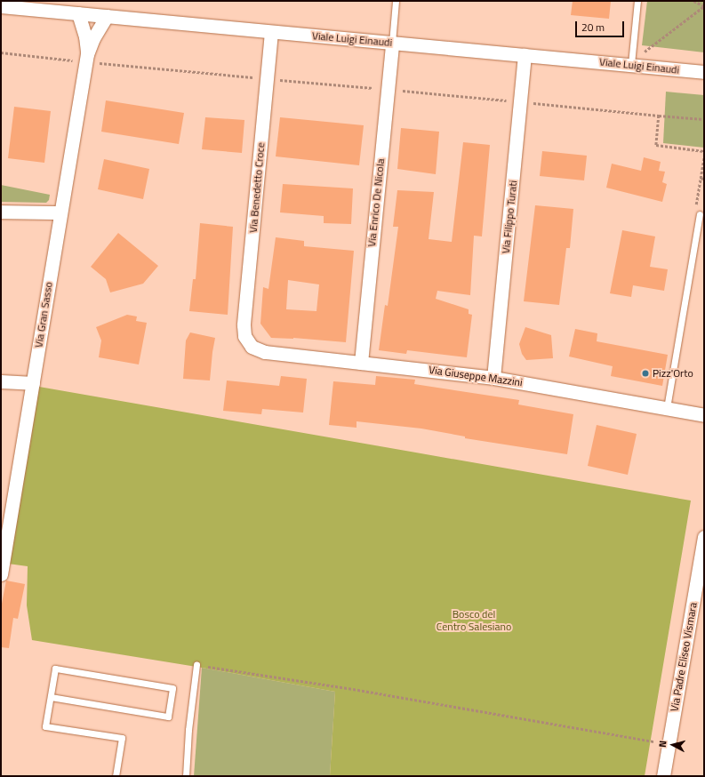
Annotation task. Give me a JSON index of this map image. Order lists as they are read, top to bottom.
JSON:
{
  "streets": {
    "street": [
      "Viale Luigi Einaudi",
      "Via Benedetto Croce",
      "Via Enrico De Nicola",
      "Via Filippo Turati",
      "Via Gran Sasso",
      "Via Giuseppe Mazzini",
      "Via Padre Eliseo Vismara"
    ]
  },
  "crossings": [
    ["Viale Luigi Einaudi", "Via Benedetto Croce"],
    ["Viale Luigi Einaudi", "Via Enrico De Nicola"],
    ["Viale Luigi Einaudi", "Via Filippo Turati"],
    ["Viale Luigi Einaudi", "Via Gran Sasso"],
    ["Via Benedetto Croce", "Via Giuseppe Mazzini"],
    ["Via Enrico De Nicola", "Via Giuseppe Mazzini"],
    ["Via Filippo Turati", "Via Giuseppe Mazzini"]
  ],
  "parks": ["Bosco del Centro Salesiano"],
  "places": ["Pizz'Orto"],
  "scale_bar": "20 m",
  "north": "left"
}
